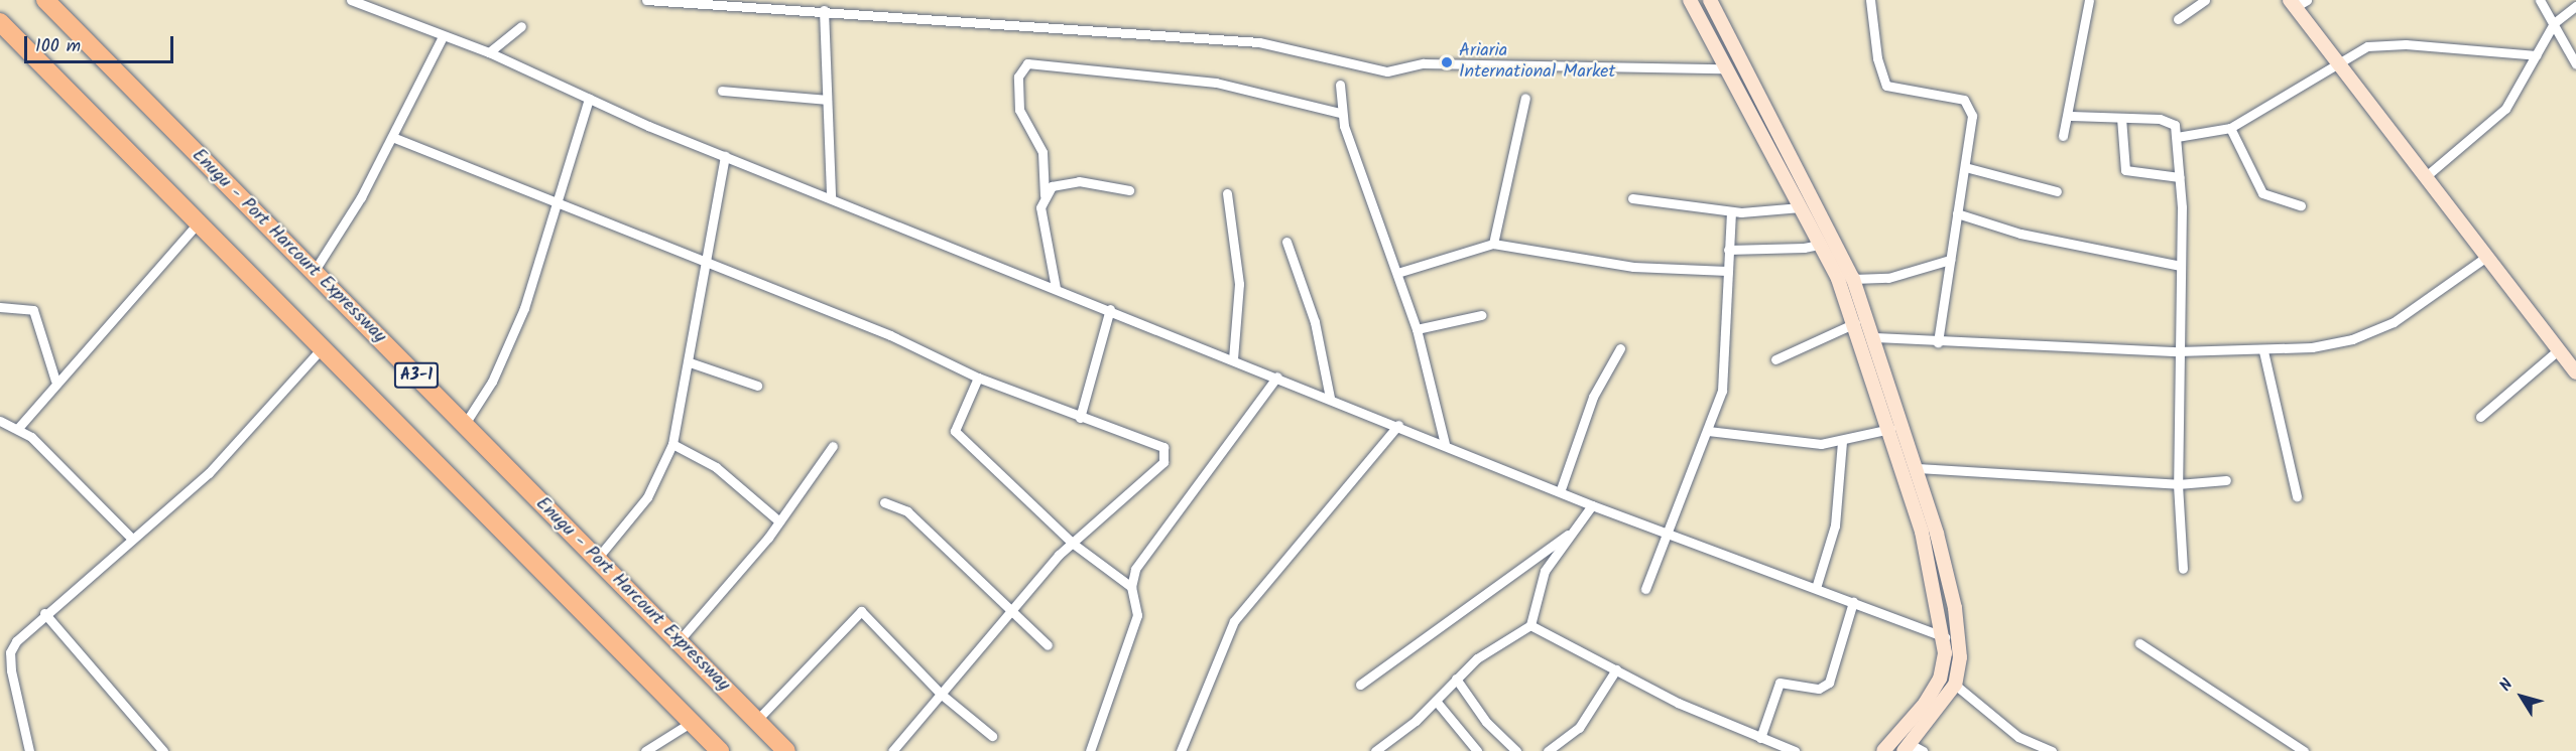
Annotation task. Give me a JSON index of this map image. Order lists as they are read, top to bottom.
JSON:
{
  "streets": {
    "highway": ["Enugu - Port Harcourt Expressway", "A3-1"]
  },
  "places": ["Ariaria International Market"],
  "scale_bar": "100 m",
  "north": "top left"
}
